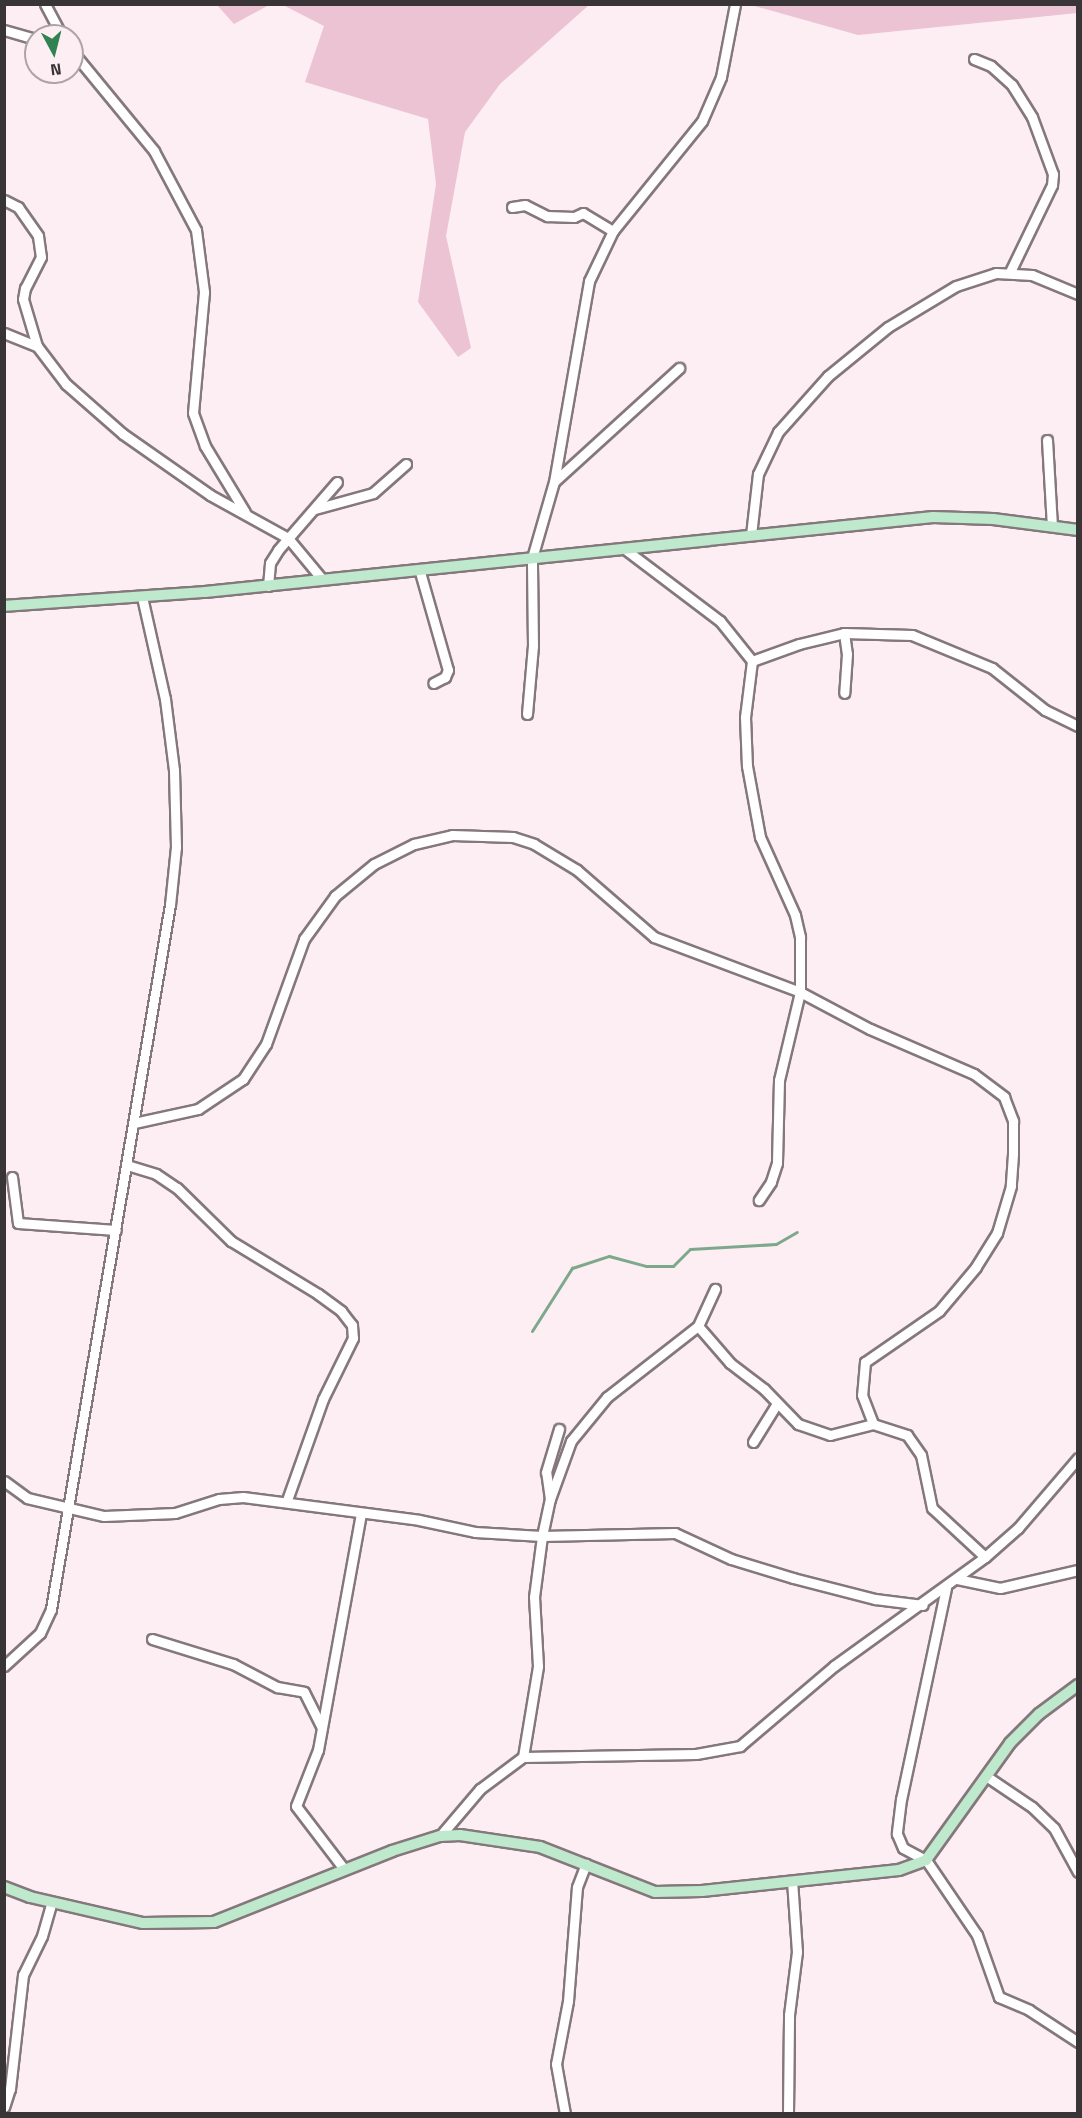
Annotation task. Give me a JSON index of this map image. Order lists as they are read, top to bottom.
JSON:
{
  "north": "bottom"
}
